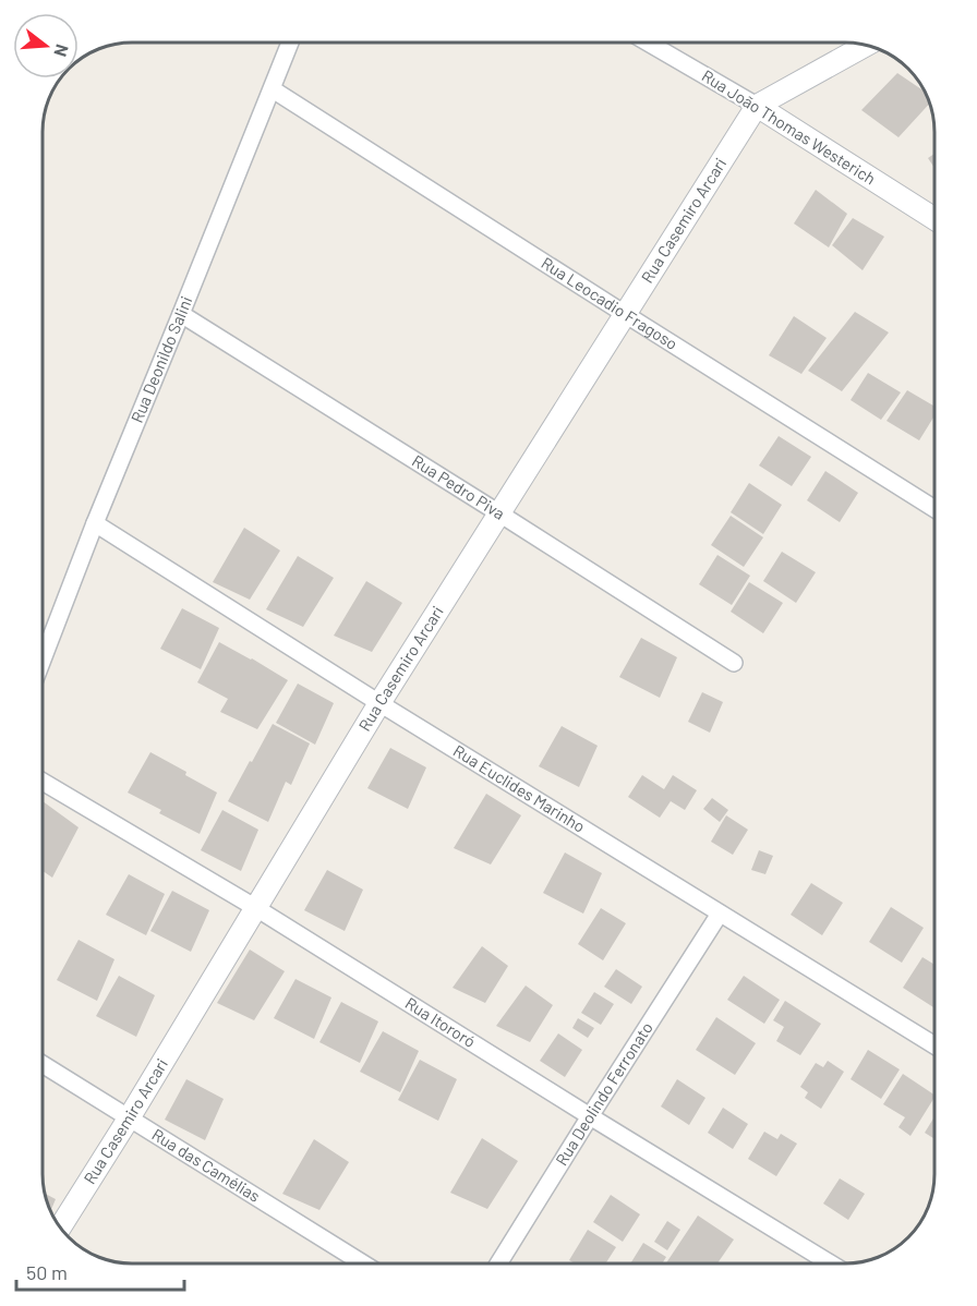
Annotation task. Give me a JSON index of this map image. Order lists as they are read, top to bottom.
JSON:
{
  "streets": {
    "street": [
      "Rua João Thomas Westerich",
      "Rua Casemiro Arcari",
      "Rua Leocadio Fragoso",
      "Rua Deonildo Salini",
      "Rua Pedro Piva",
      "Rua Euclides Marinho",
      "Rua Itororó",
      "Rua Deolindo Ferronato",
      "Rua das Camélias"
    ]
  },
  "crossings": [
    ["Rua João Thomas Westerich", "Rua Casemiro Arcari"],
    ["Rua Casemiro Arcari", "Rua Leocadio Fragoso"],
    ["Rua Casemiro Arcari", "Rua Pedro Piva"],
    ["Rua Casemiro Arcari", "Rua Euclides Marinho"],
    ["Rua Casemiro Arcari", "Rua Itororó"],
    ["Rua Casemiro Arcari", "Rua das Camélias"],
    ["Rua Leocadio Fragoso", "Rua Deonildo Salini"],
    ["Rua Deonildo Salini", "Rua Pedro Piva"],
    ["Rua Deonildo Salini", "Rua Euclides Marinho"],
    ["Rua Euclides Marinho", "Rua Deolindo Ferronato"],
    ["Rua Itororó", "Rua Deolindo Ferronato"]
  ],
  "scale_bar": "50 m",
  "north": "right"
}
